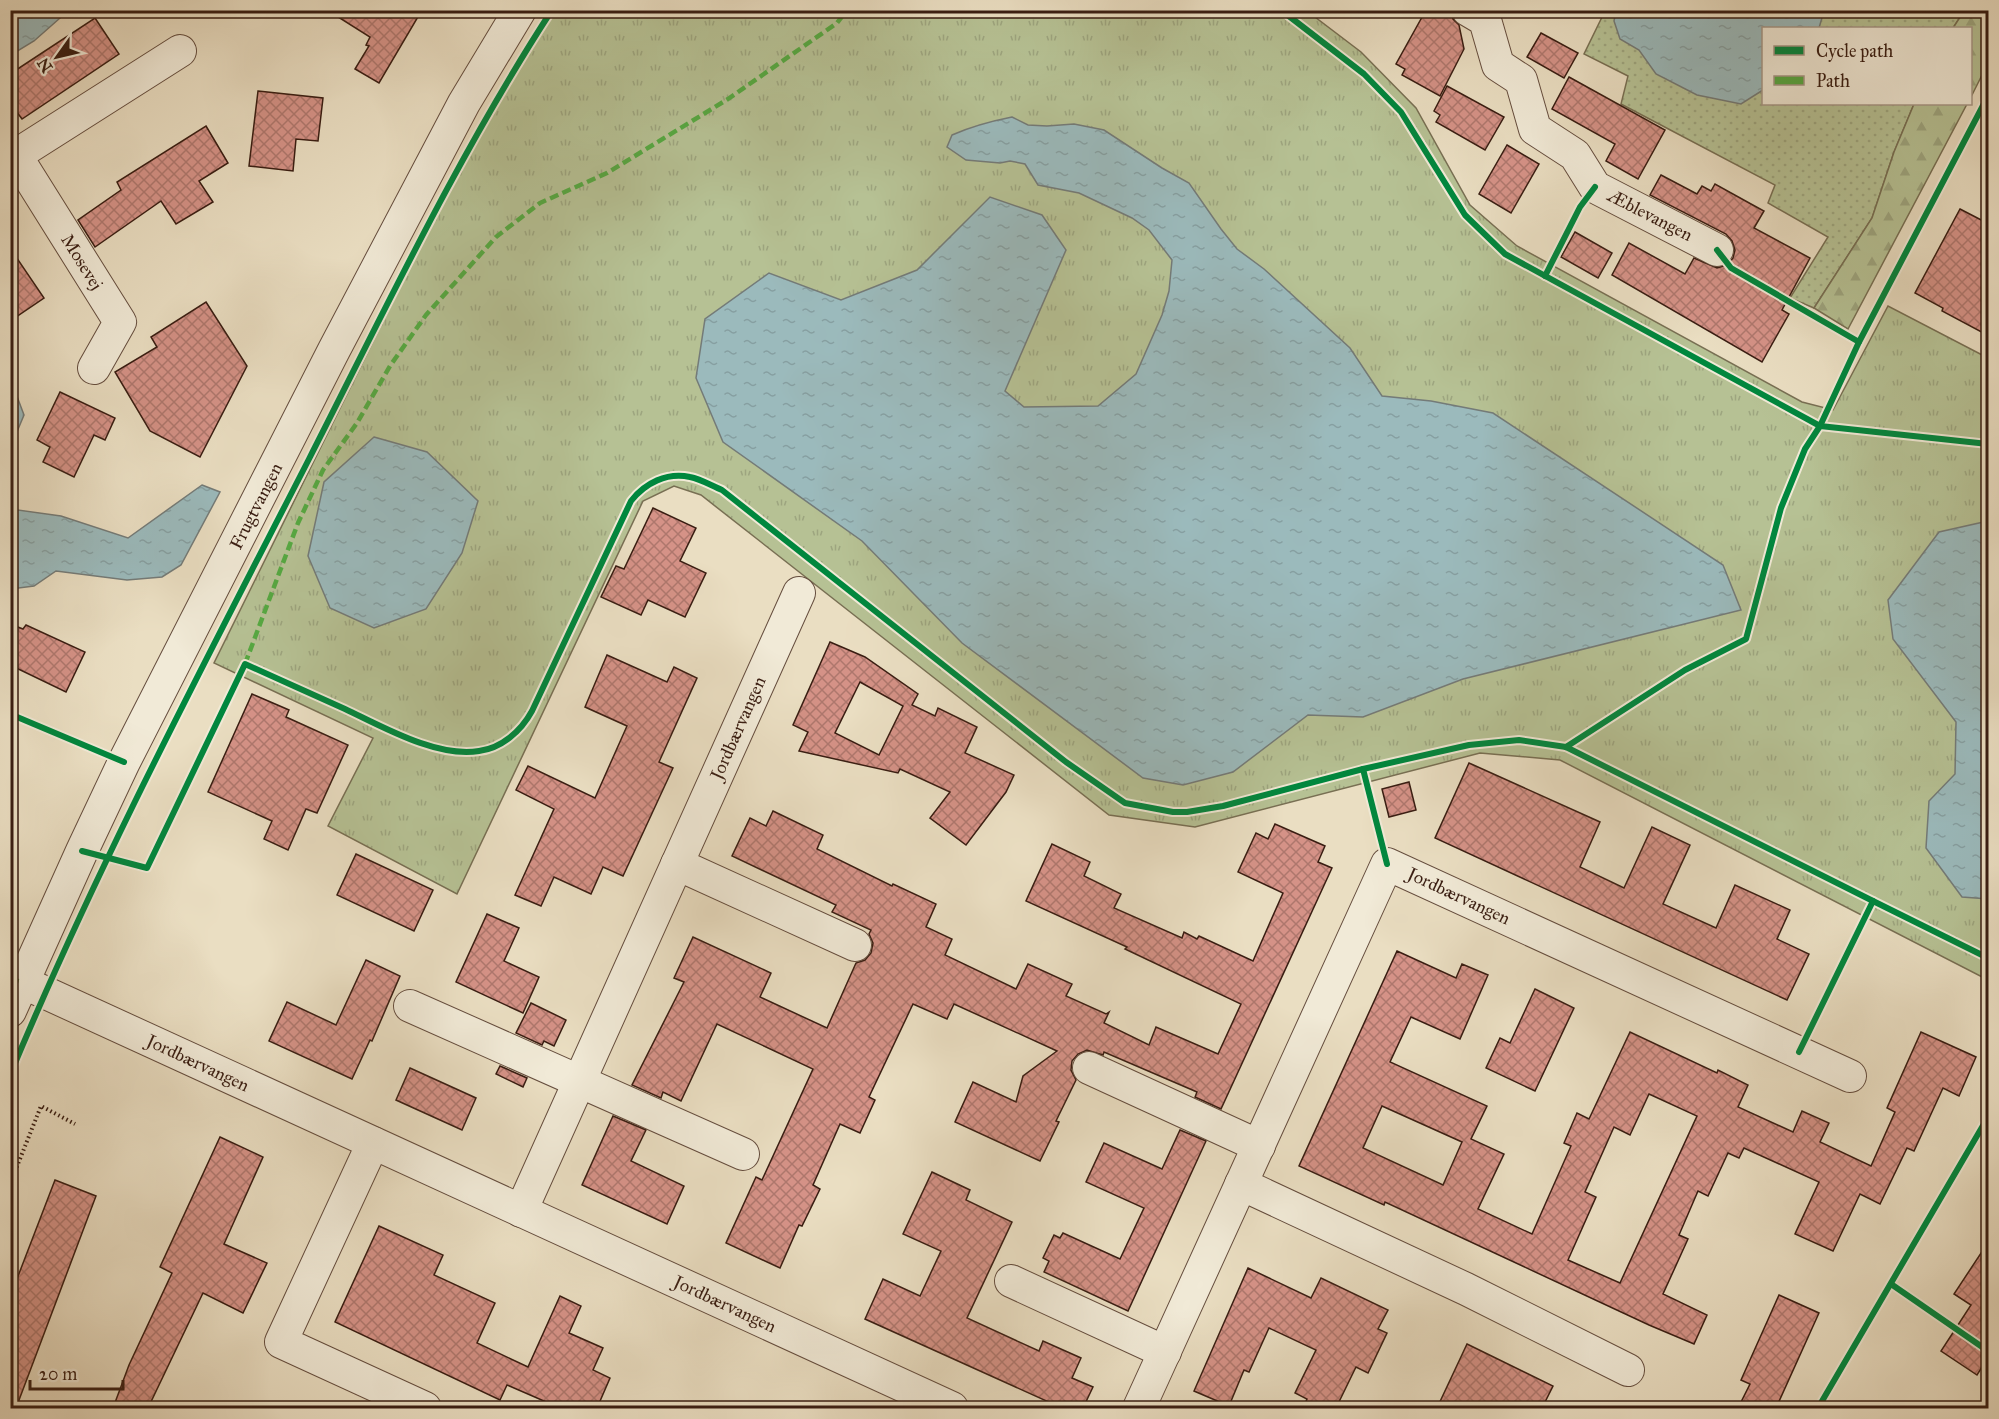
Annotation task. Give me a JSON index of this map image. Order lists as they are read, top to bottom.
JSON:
{
  "streets": {
    "street": [
      "Æblevangen",
      "Mosevej",
      "Frugtvangen",
      "Jordbærvangen"
    ]
  },
  "crossings": [
    ["Frugtvangen", "Jordbærvangen"]
  ],
  "legend": ["Cycle path", "Path"],
  "scale_bar": "20 m",
  "north": "bottom left"
}
